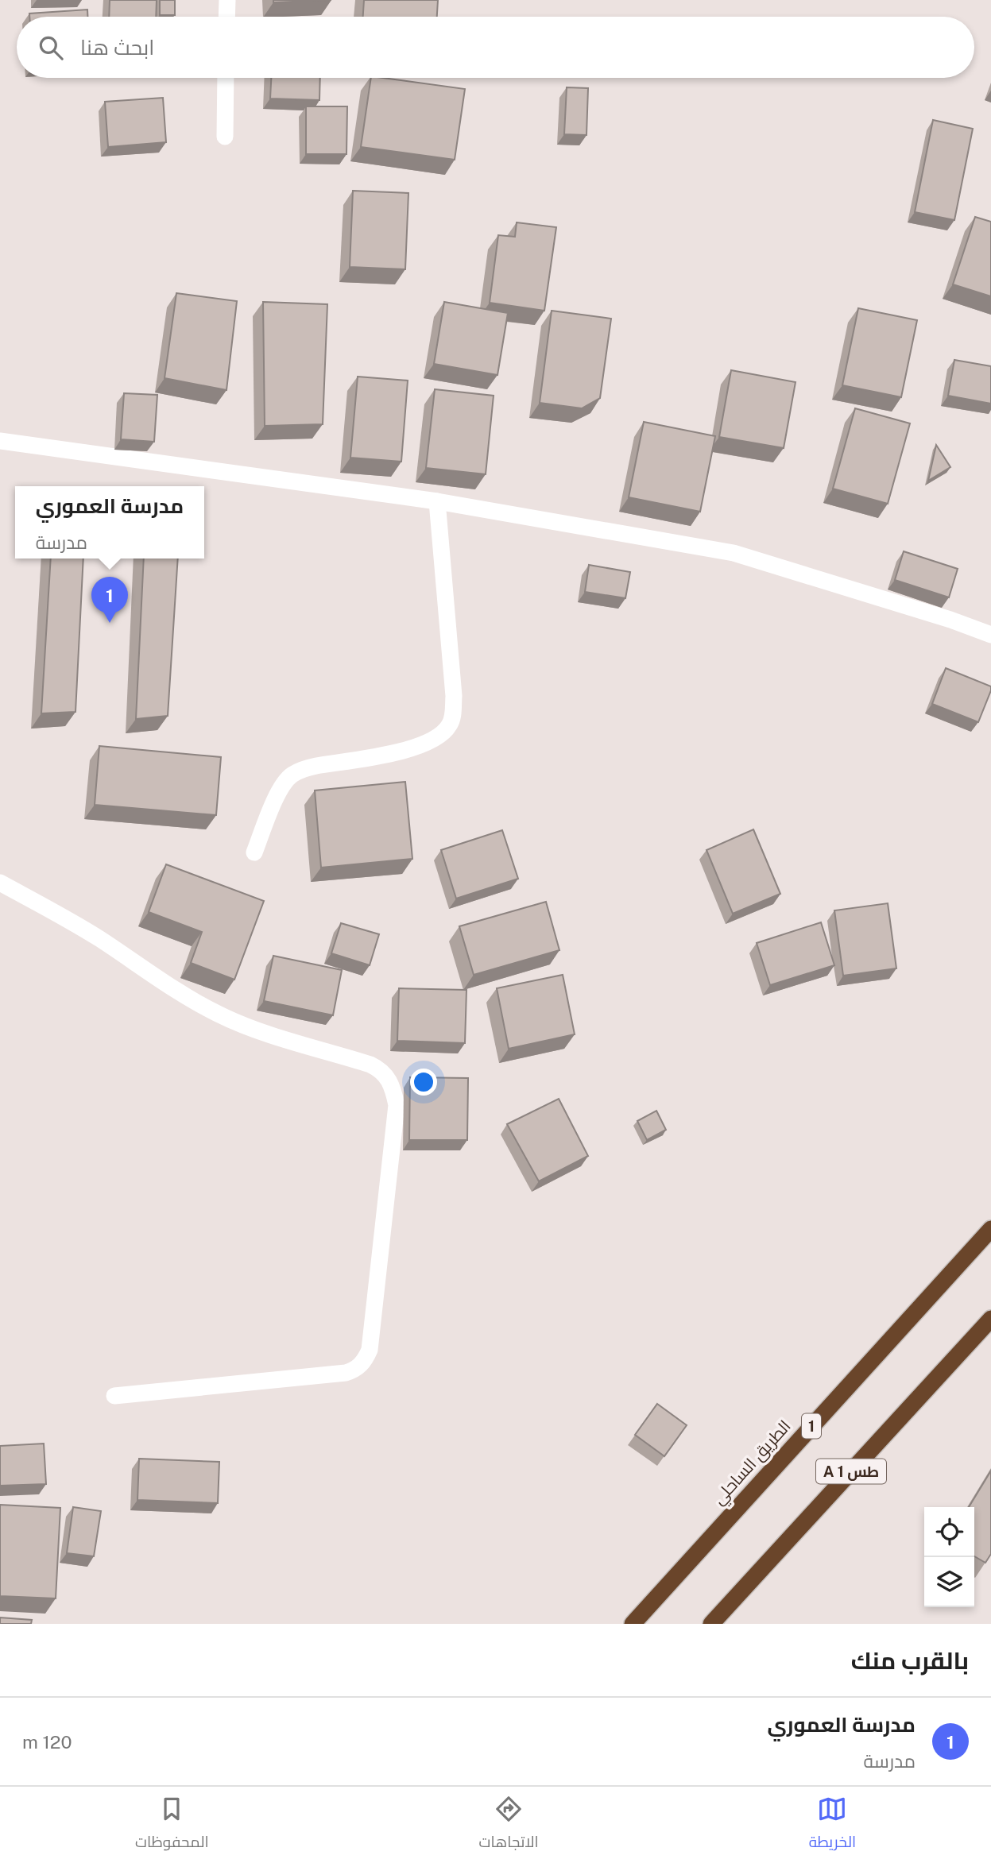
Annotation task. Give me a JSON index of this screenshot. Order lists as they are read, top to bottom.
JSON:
{
  "streets": {
    "highway": ["1", "الطريق الساحلي", "A 1 طس"]
  },
  "page": {
    "search": "ابحث هنا",
    "popup": ["مدرسة العموري", "مدرسة"],
    "pins": "1",
    "heading": "بالقرب منك",
    "list": [
      {
        "mark": "1",
        "name": "مدرسة العموري",
        "note": "مدرسة",
        "value": "120 m"
      }
    ],
    "nav": ["الخريطة", "الاتجاهات", "المحفوظات"]
  }
}
